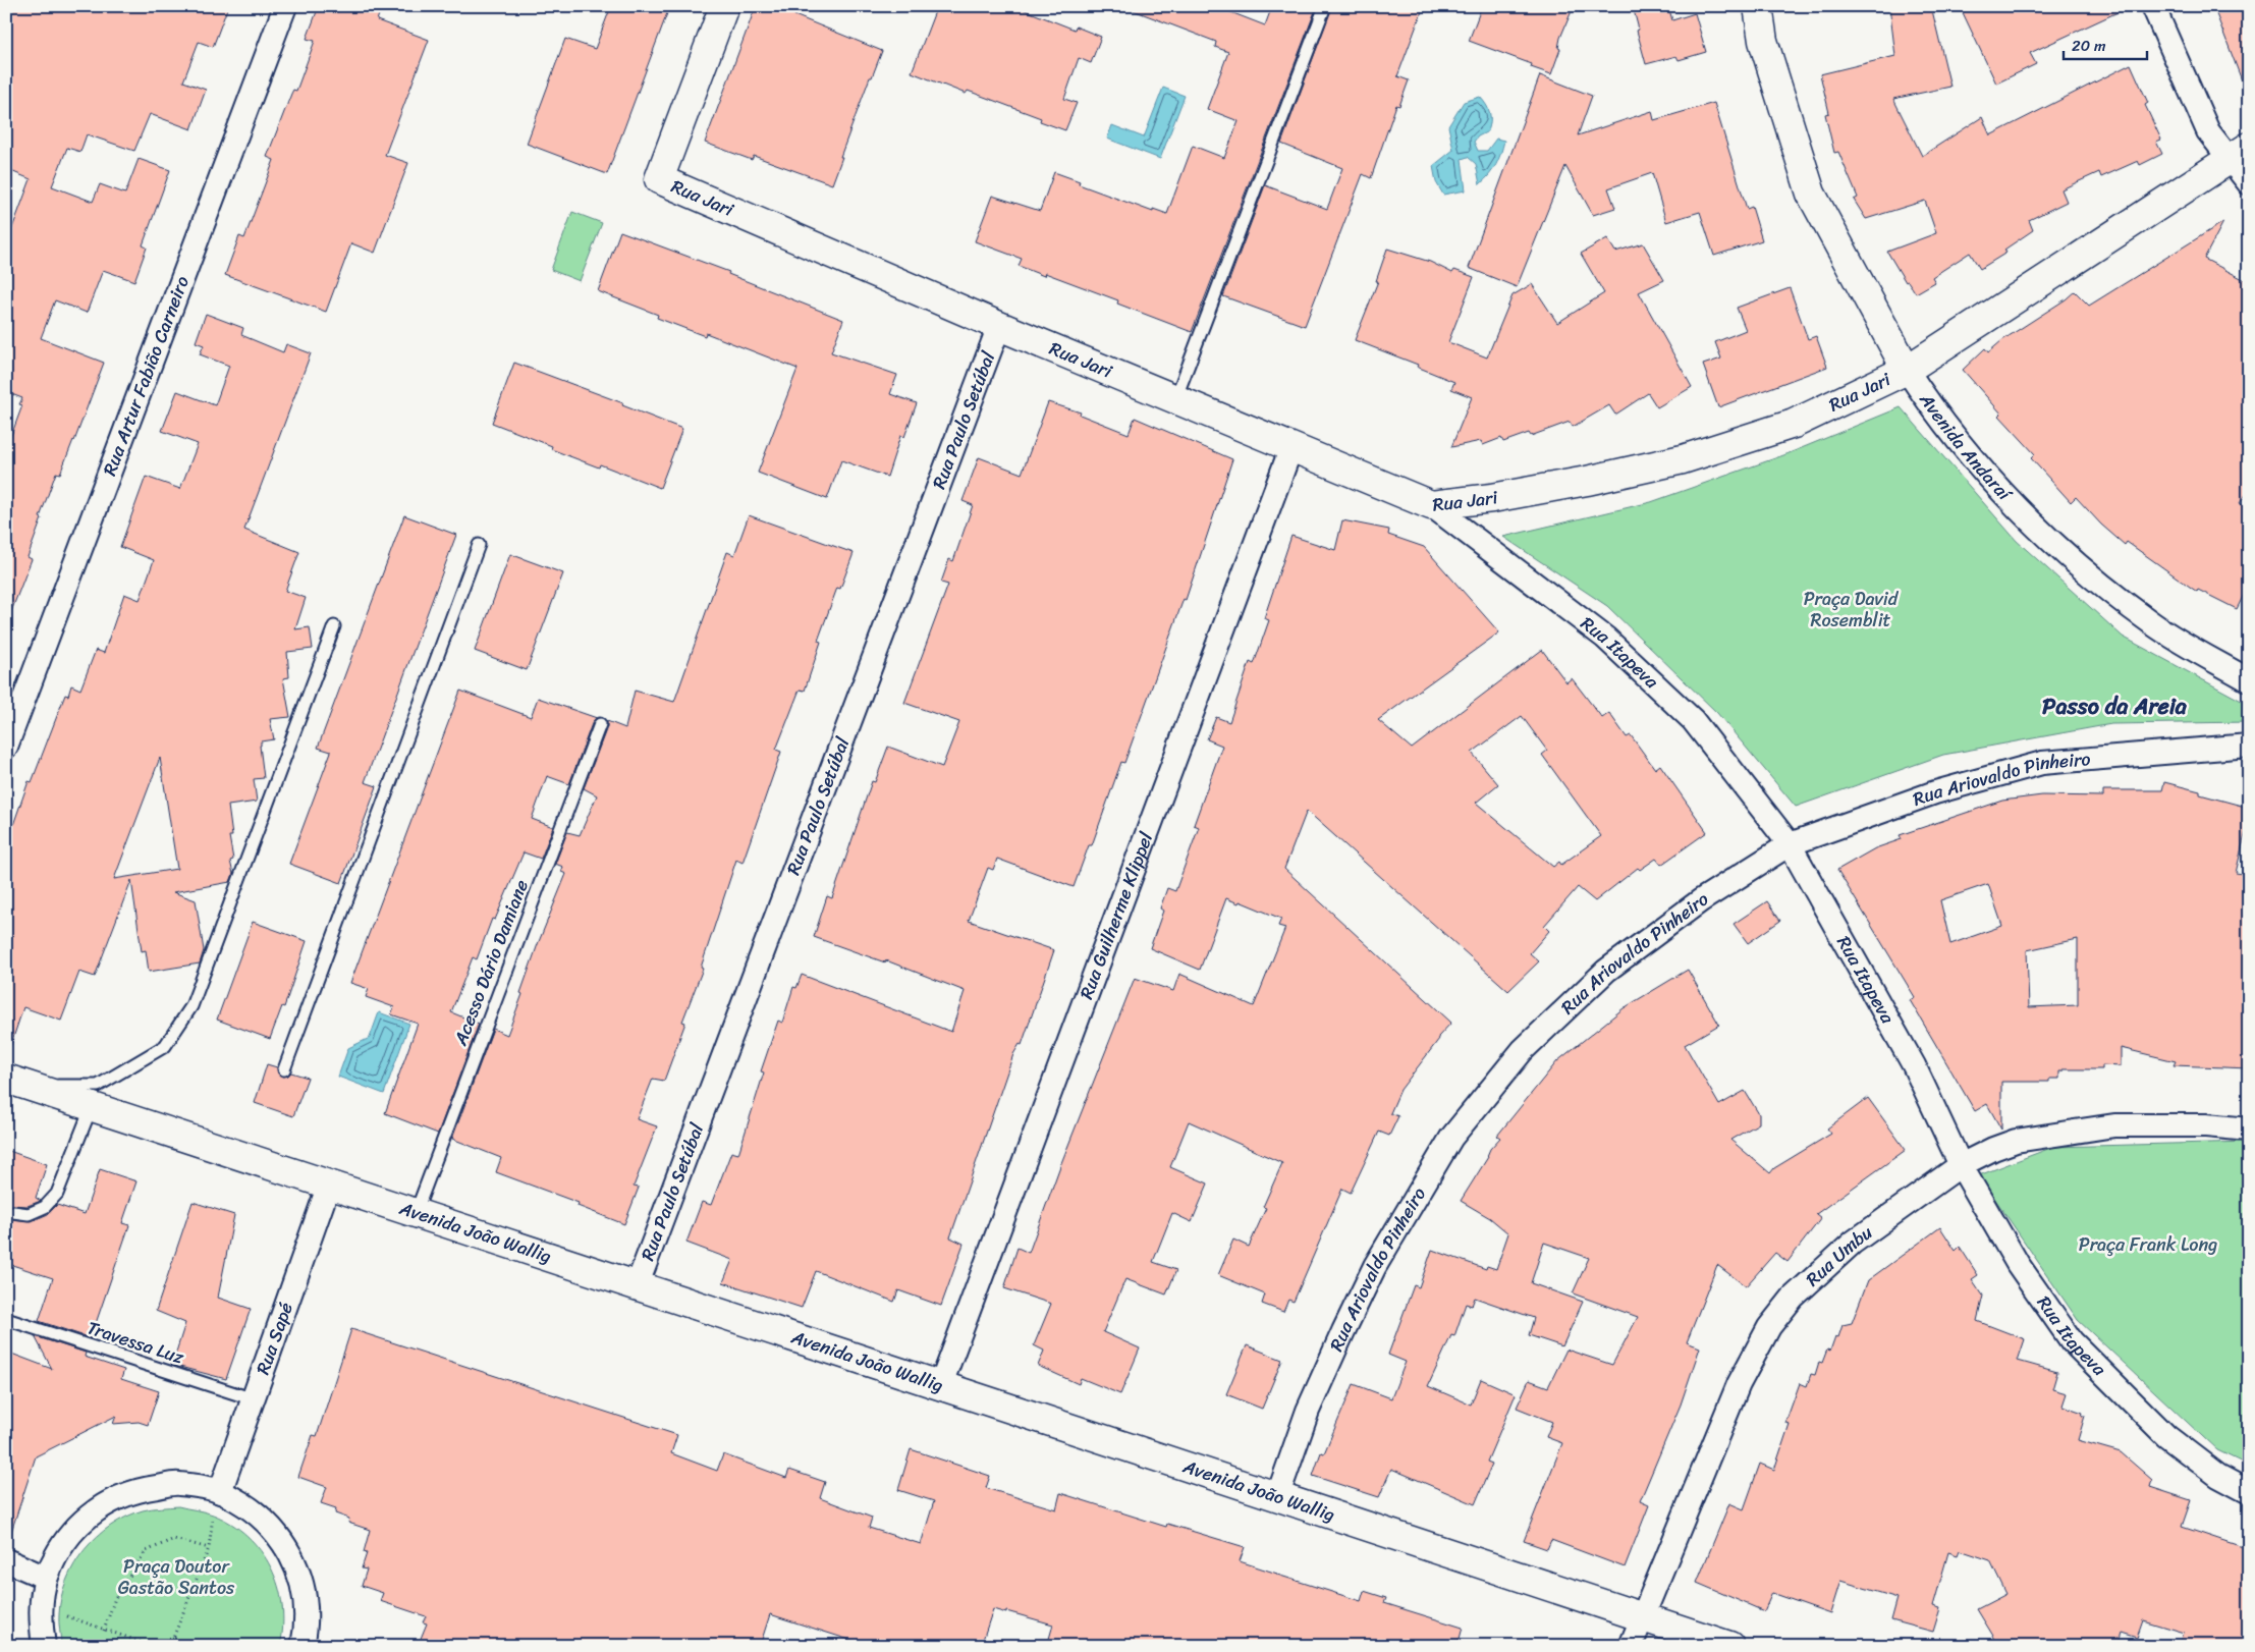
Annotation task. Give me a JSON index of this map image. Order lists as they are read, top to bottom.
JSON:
{
  "streets": {
    "street": [
      "Rua Jari",
      "Rua Artur Fabião Carneiro",
      "Rua Paulo Setúbal",
      "Avenida Andaraí",
      "Rua Itapeva",
      "Rua Ariovaldo Pinheiro",
      "Rua Guilherme Klippel",
      "Avenida João Wallig",
      "Rua Umbu",
      "Rua Sapé"
    ],
    "lane": ["Acesso Dário Damiane", "Travessa Luz"]
  },
  "crossings": [
    ["Rua Jari", "Rua Paulo Setúbal"],
    ["Rua Jari", "Avenida Andaraí"],
    ["Rua Jari", "Rua Itapeva"],
    ["Rua Jari", "Rua Guilherme Klippel"],
    ["Rua Paulo Setúbal", "Avenida João Wallig"],
    ["Rua Itapeva", "Rua Ariovaldo Pinheiro"],
    ["Rua Itapeva", "Rua Umbu"],
    ["Rua Ariovaldo Pinheiro", "Avenida João Wallig"],
    ["Rua Guilherme Klippel", "Avenida João Wallig"],
    ["Acesso Dário Damiane", "Avenida João Wallig"],
    ["Avenida João Wallig", "Rua Umbu"],
    ["Avenida João Wallig", "Rua Sapé"],
    ["Rua Sapé", "Travessa Luz"]
  ],
  "districts": ["Passo da Areia"],
  "parks": ["Praça David Rosemblit", "Praça Frank Long", "Praça Doutor Gastão Santos"],
  "scale_bar": "20 m"
}
